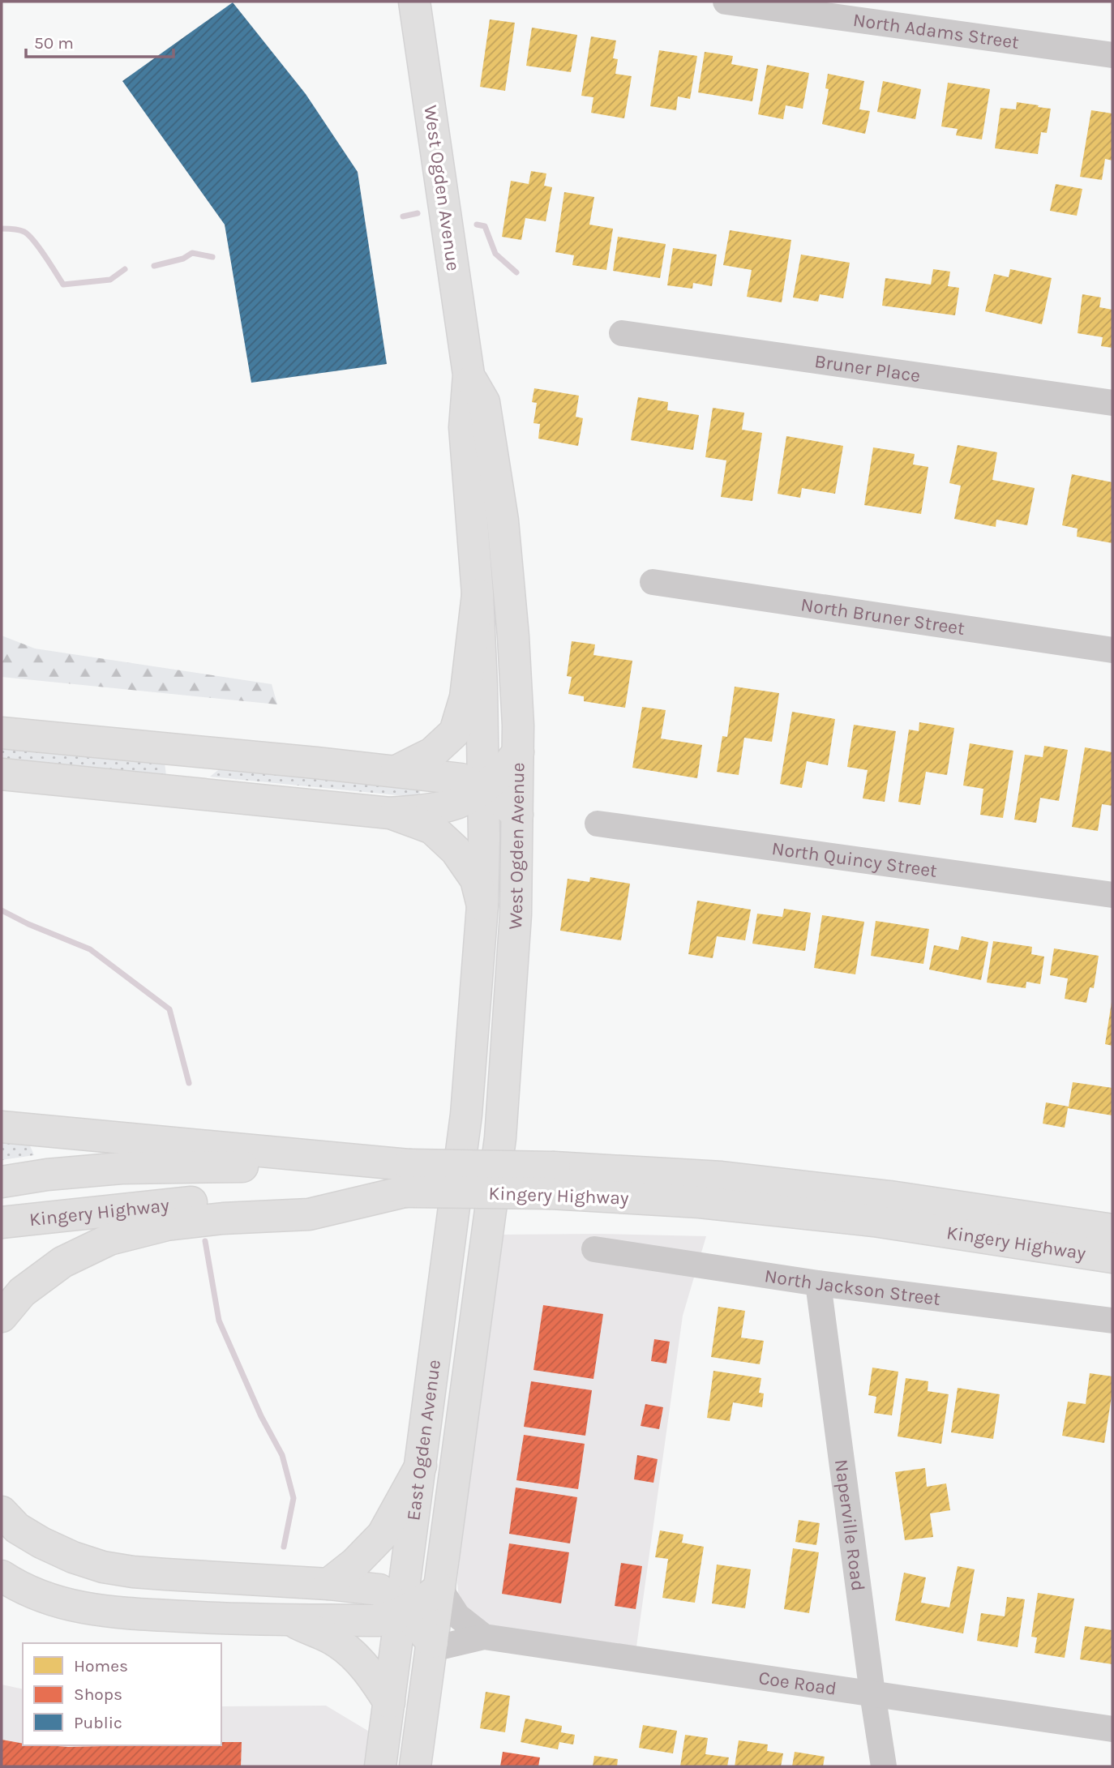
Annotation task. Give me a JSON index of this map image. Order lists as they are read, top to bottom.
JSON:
{
  "streets": {
    "main road": ["West Ogden Avenue", "Kingery Highway", "East Ogden Avenue"],
    "street": [
      "North Adams Street",
      "Bruner Place",
      "North Bruner Street",
      "North Quincy Street",
      "North Jackson Street",
      "Naperville Road",
      "Coe Road"
    ]
  },
  "crossings": [
    ["West Ogden Avenue", "East Ogden Avenue"],
    ["North Jackson Street", "Naperville Road"],
    ["East Ogden Avenue", "Coe Road"],
    ["Naperville Road", "Coe Road"]
  ],
  "legend": ["Homes", "Shops", "Public"],
  "scale_bar": "50 m"
}
